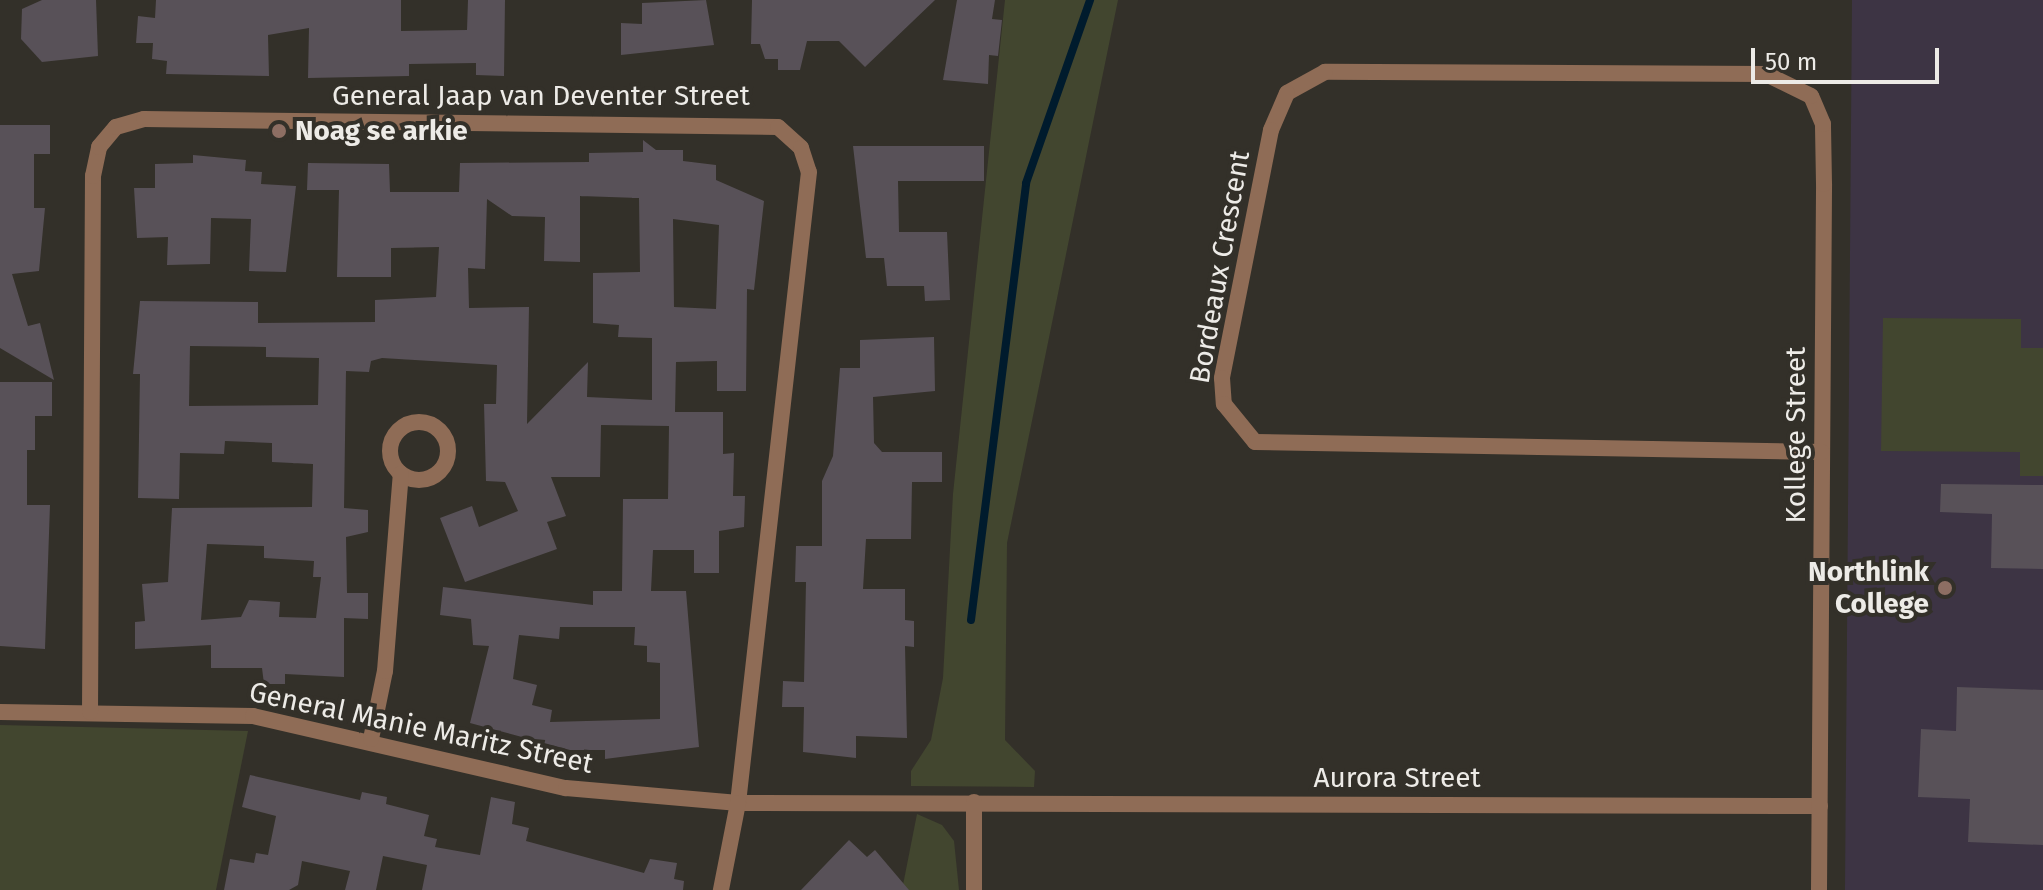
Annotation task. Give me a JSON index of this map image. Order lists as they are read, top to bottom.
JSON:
{
  "streets": {
    "street": [
      "General Jaap van Deventer Street",
      "Bordeaux Crescent",
      "Kollege Street",
      "General Manie Maritz Street",
      "Aurora Street"
    ]
  },
  "crossings": [
    ["General Jaap van Deventer Street", "General Manie Maritz Street"],
    ["Bordeaux Crescent", "Kollege Street"],
    ["Kollege Street", "Aurora Street"],
    ["General Manie Maritz Street", "Aurora Street"]
  ],
  "places": ["Noag se arkie", "Northlink College"],
  "scale_bar": "50 m"
}
